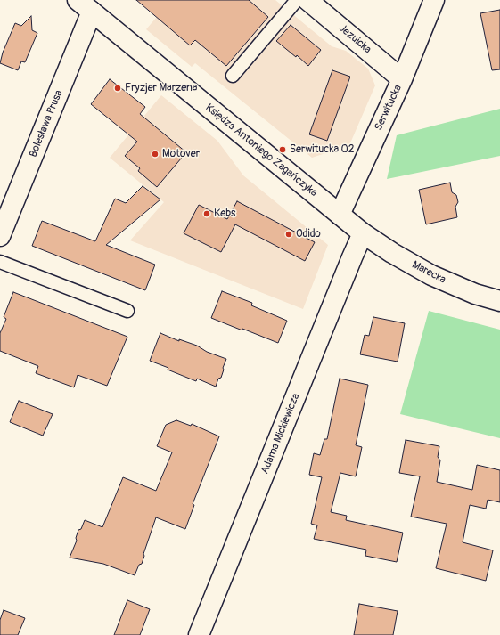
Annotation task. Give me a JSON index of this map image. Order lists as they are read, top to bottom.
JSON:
{
  "streets": {
    "street": [
      "Jezuicka",
      "Serwitucka",
      "Bolesława Prusa",
      "Księdza Antoniego Zagańczyka",
      "Marecka",
      "Adama Mickiewicza"
    ]
  },
  "crossings": [
    ["Jezuicka", "Serwitucka"],
    ["Serwitucka", "Księdza Antoniego Zagańczyka"],
    ["Bolesława Prusa", "Księdza Antoniego Zagańczyka"],
    ["Księdza Antoniego Zagańczyka", "Marecka"],
    ["Księdza Antoniego Zagańczyka", "Adama Mickiewicza"],
    ["Marecka", "Adama Mickiewicza"]
  ],
  "places": [
    "Fryzjer Marzena",
    "Serwitucka 02",
    "Motover",
    "Kebs",
    "Odido"
  ]
}
